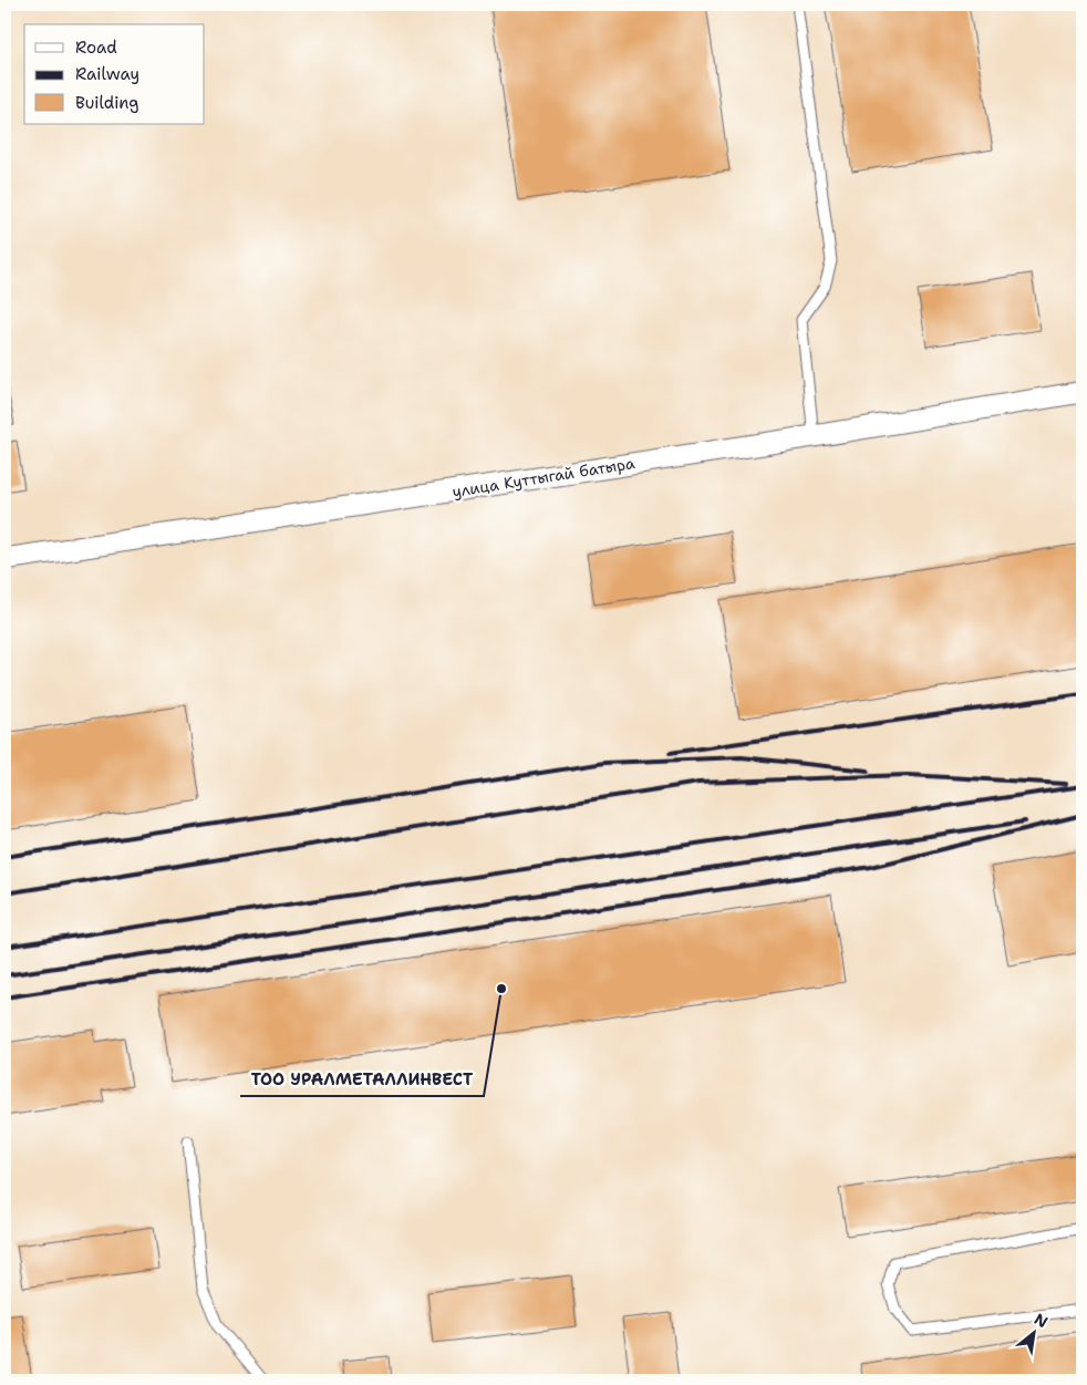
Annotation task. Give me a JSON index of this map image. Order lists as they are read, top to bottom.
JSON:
{
  "streets": {
    "street": ["улица Куттыгай батыра"]
  },
  "places": ["ТОО УРАЛМЕТАЛЛИНВЕСТ"],
  "legend": ["Road", "Railway", "Building"],
  "north": "top right"
}
